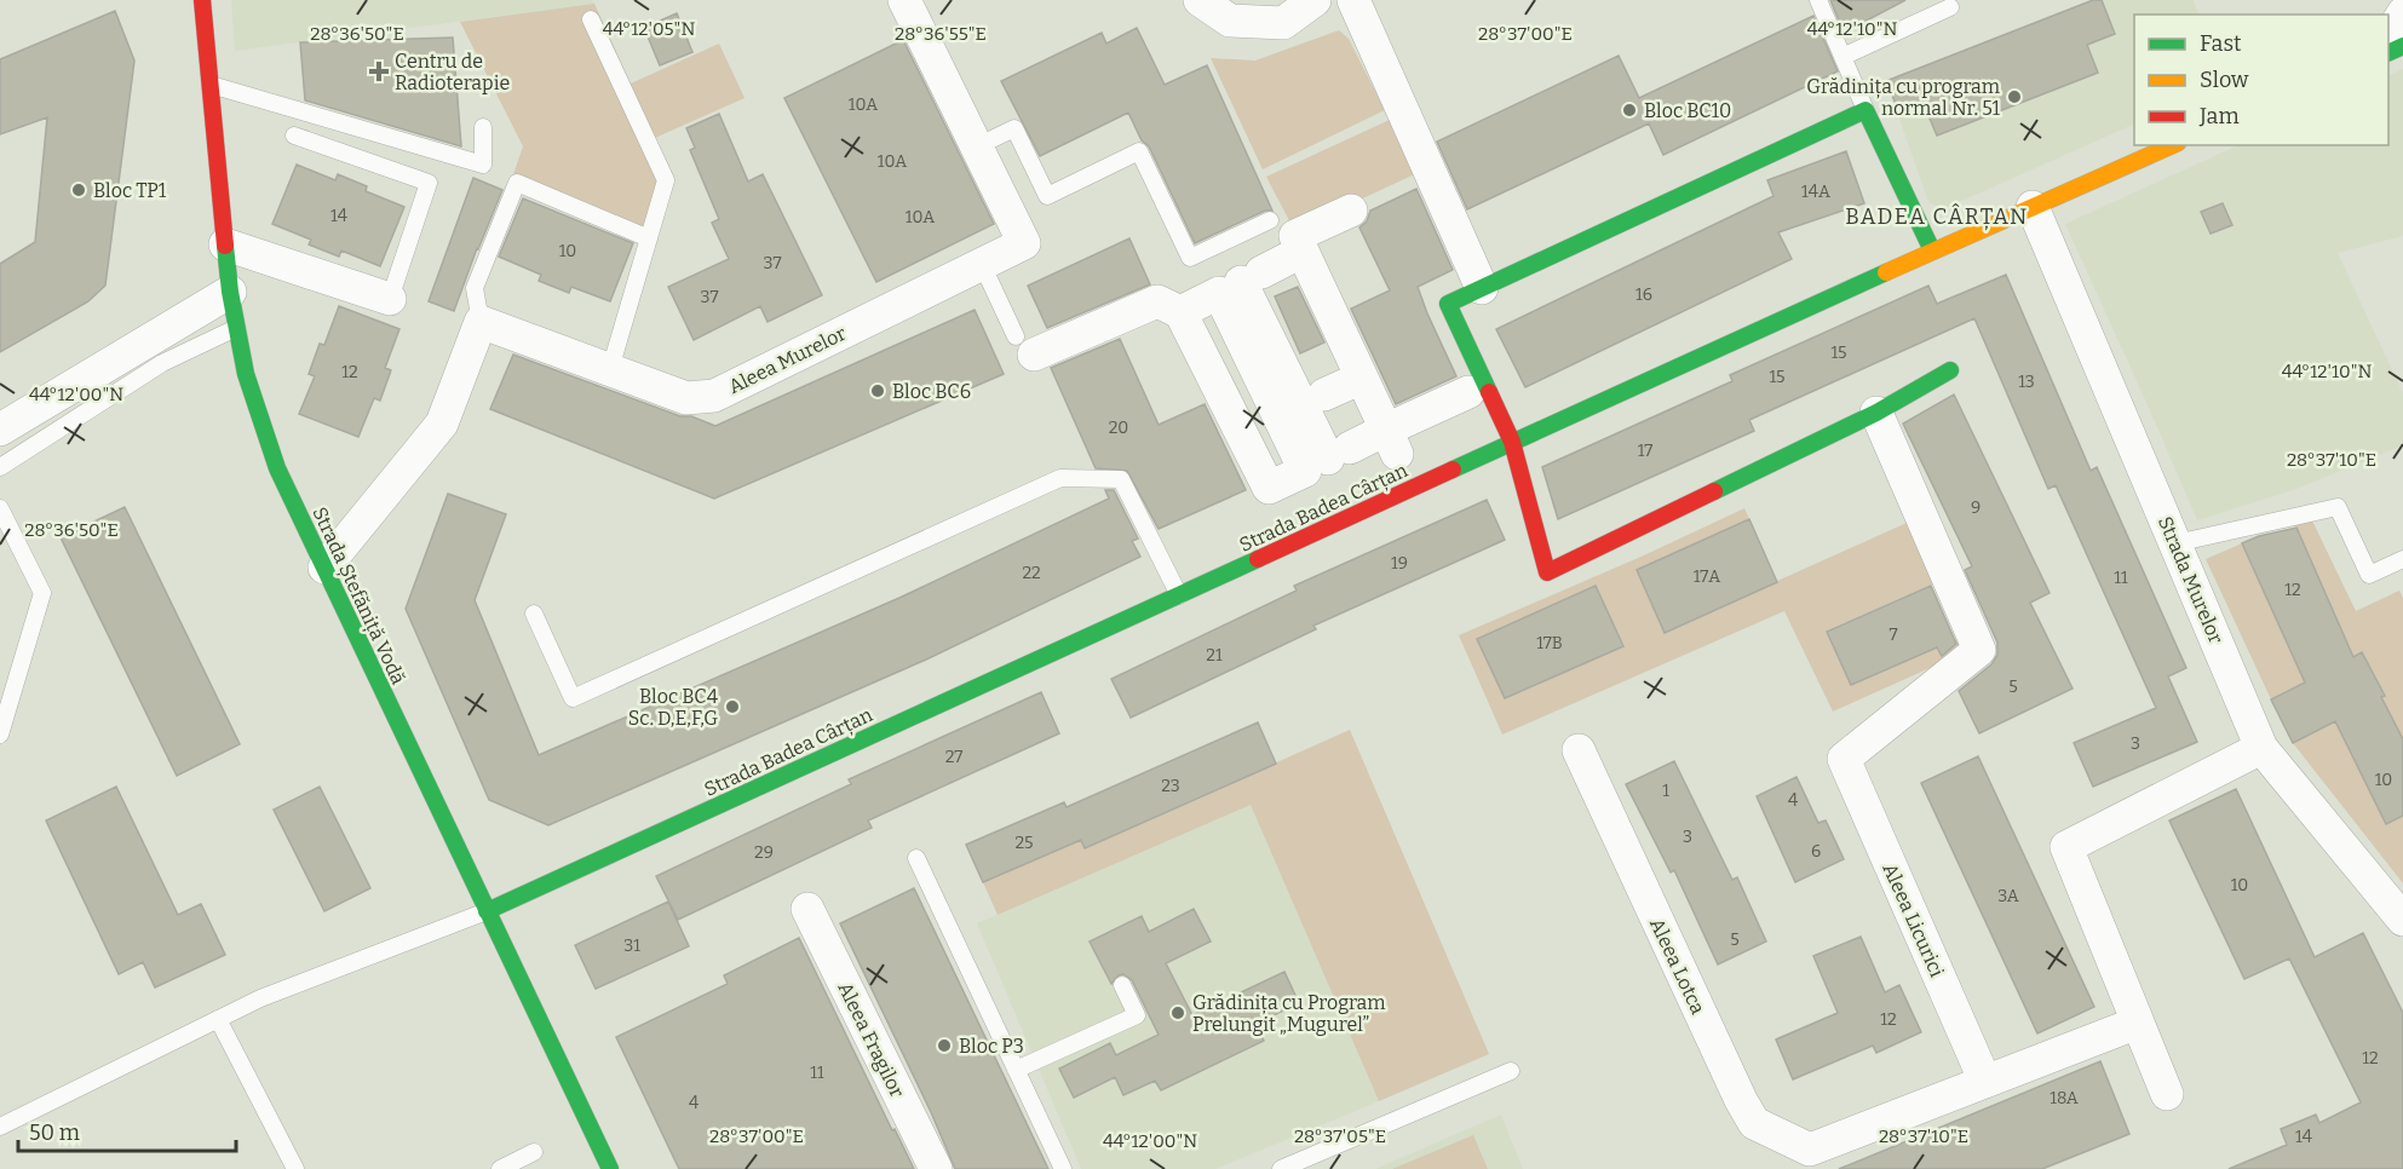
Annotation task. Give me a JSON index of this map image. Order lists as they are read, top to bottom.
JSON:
{
  "streets": {
    "street": [
      "Aleea Murelor",
      "Strada Badea Cârțan",
      "Strada Murelor",
      "Strada Ștefăniță Vodă",
      "Aleea Licurici",
      "Aleea Lotca",
      "Aleea Fragilor"
    ]
  },
  "crossings": [
    ["Strada Badea Cârțan", "Strada Murelor"],
    ["Strada Badea Cârțan", "Strada Ștefăniță Vodă"],
    ["Aleea Licurici", "Aleea Lotca"]
  ],
  "districts": ["BADEA CÂRȚAN"],
  "places": {
    "health": ["Centru de Radioterapie"],
    "other": [
      "Grădinița cu program normal Nr. 51",
      "Bloc BC10",
      "Bloc TP1",
      "Bloc BC6",
      "Bloc BC4 Sc. D,E,F,G",
      "Grădinița cu Program Prelungit „Mugurel”",
      "Bloc P3"
    ]
  },
  "house_numbers": [
    "10A",
    "10A",
    "14A",
    "14",
    "10A",
    "10",
    "37",
    "16",
    "37",
    "15",
    "12",
    "15",
    "13",
    "20",
    "17",
    "9",
    "19",
    "22",
    "17A",
    "11",
    "12",
    "7",
    "17B",
    "21",
    "5",
    "3",
    "27",
    "10",
    "23",
    "1",
    "4",
    "3",
    "25",
    "6",
    "29",
    "10",
    "3A",
    "5",
    "31",
    "12",
    "12",
    "11",
    "18A",
    "4",
    "14"
  ],
  "legend": ["Fast", "Slow", "Jam"],
  "scale_bar": "50 m",
  "coordinates": [
    "44°12'05\"N",
    "44°12'10\"N",
    "28°36'50\"E",
    "28°36'55\"E",
    "28°37'00\"E",
    "44°12'00\"N",
    "28°37'10\"E",
    "28°37'05\"E"
  ]
}
